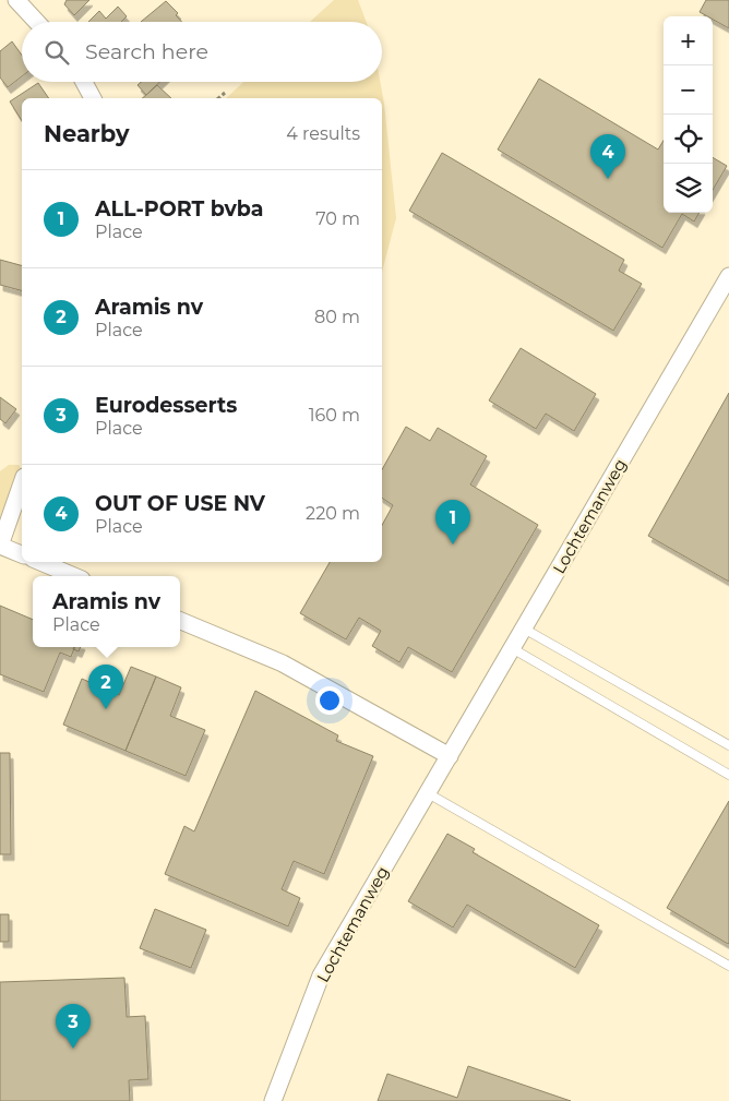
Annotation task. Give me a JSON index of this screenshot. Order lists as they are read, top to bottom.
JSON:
{
  "streets": {
    "street": ["Lochtemanweg"]
  },
  "page": {
    "map_buttons": ["+", "−"],
    "search": "Search here",
    "heading": ["Nearby", "4 results"],
    "pins": [
      "4",
      "1",
      "2",
      "3"
    ],
    "list": [
      {
        "mark": "1",
        "name": "ALL-PORT bvba",
        "note": "Place",
        "value": "70 m"
      },
      {
        "mark": "2",
        "name": "Aramis nv",
        "note": "Place",
        "value": "80 m"
      },
      {
        "mark": "3",
        "name": "Eurodesserts",
        "note": "Place",
        "value": "160 m"
      },
      {
        "mark": "4",
        "name": "OUT OF USE NV",
        "note": "Place",
        "value": "220 m"
      }
    ],
    "popup": ["Aramis nv", "Place"]
  }
}
